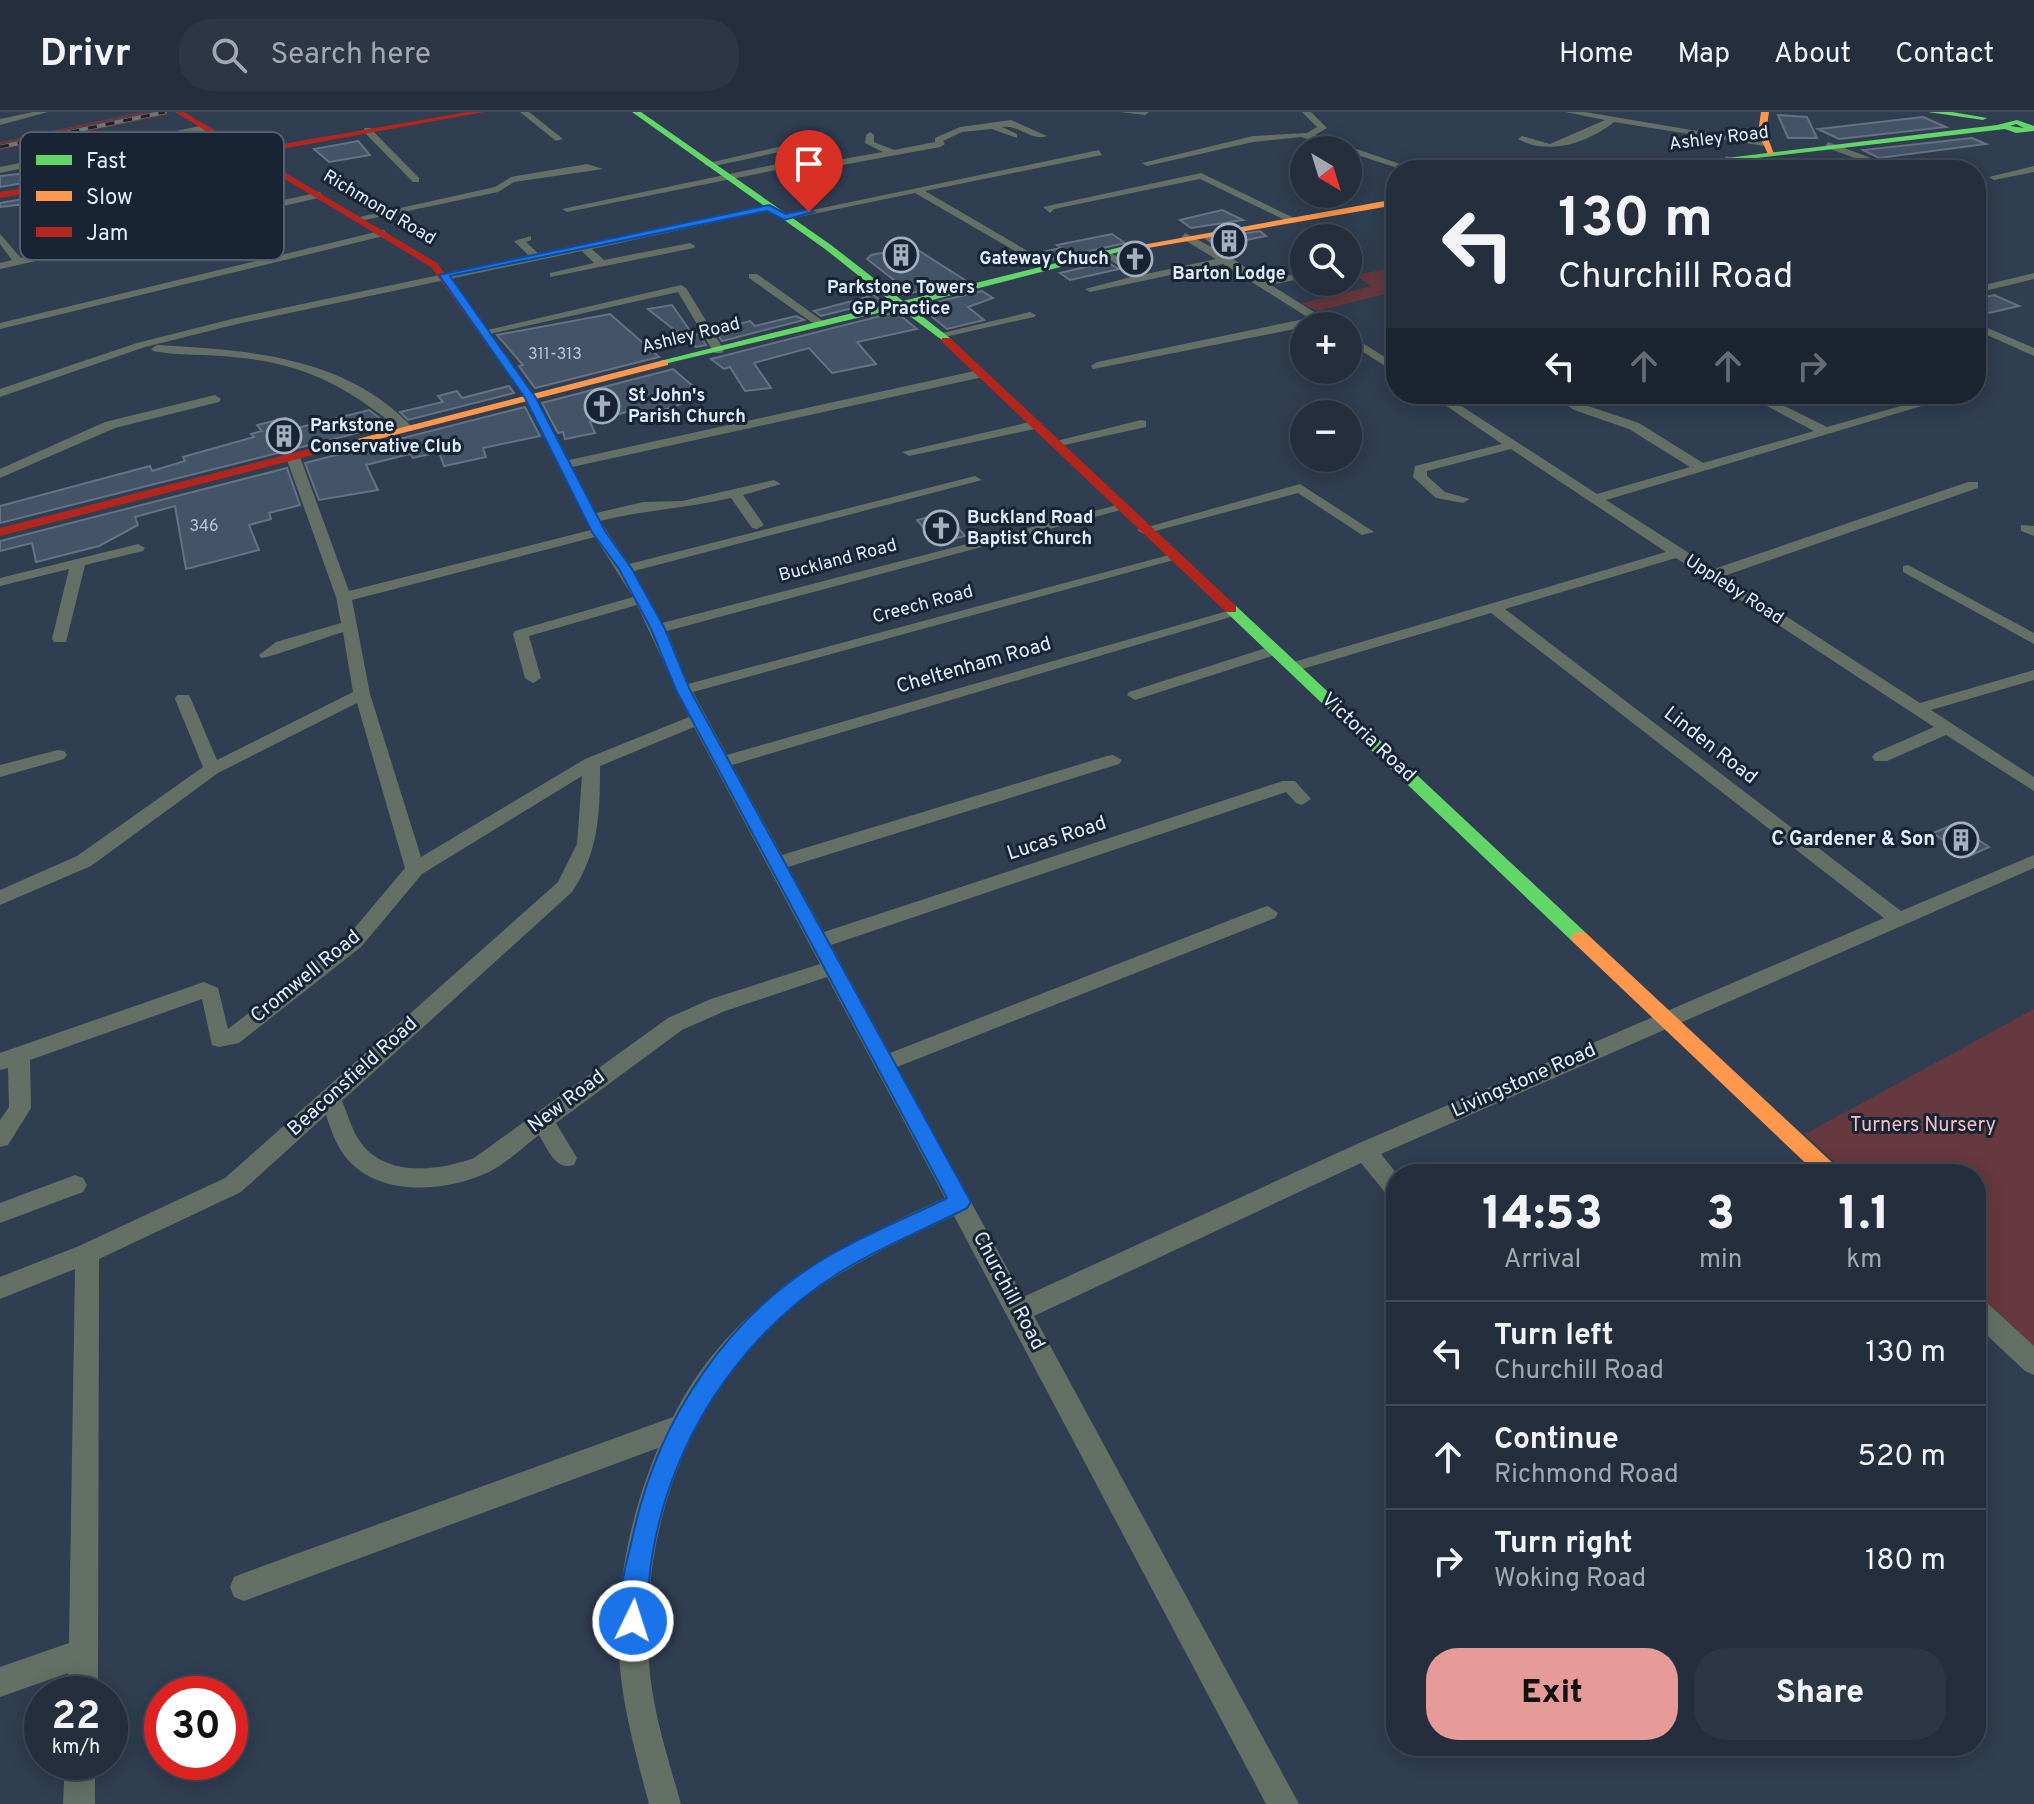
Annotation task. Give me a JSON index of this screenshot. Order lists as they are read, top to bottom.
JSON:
{
  "streets": {
    "main road": ["Ashley Road", "Richmond Road", "Victoria Road"],
    "street": [
      "Buckland Road",
      "Uppleby Road",
      "Creech Road",
      "Cheltenham Road",
      "Linden Road",
      "Lucas Road",
      "Cromwell Road",
      "Beaconsfield Road",
      "Livingstone Road",
      "New Road",
      "Churchill Road"
    ]
  },
  "crossings": [
    ["Ashley Road", "Richmond Road"],
    ["Ashley Road", "Victoria Road"],
    ["Ashley Road", "Churchill Road"],
    ["Richmond Road", "Churchill Road"],
    ["Buckland Road", "Victoria Road"],
    ["Buckland Road", "Churchill Road"],
    ["Creech Road", "Victoria Road"],
    ["Creech Road", "Churchill Road"],
    ["Cheltenham Road", "Victoria Road"],
    ["Cheltenham Road", "Churchill Road"],
    ["Victoria Road", "Livingstone Road"],
    ["Linden Road", "Livingstone Road"],
    ["Lucas Road", "Churchill Road"],
    ["Cromwell Road", "Beaconsfield Road"],
    ["Cromwell Road", "Churchill Road"],
    ["Beaconsfield Road", "New Road"],
    ["Livingstone Road", "Churchill Road"],
    ["New Road", "Churchill Road"]
  ],
  "parks": ["Turners Nursery"],
  "places": {
    "building": [
      "Barton Lodge",
      "Parkstone Towers GP Practice",
      "Parkstone Conservative Club",
      "C Gardener & Son"
    ],
    "church": ["Gateway Chuch", "St John's Parish Church", "Buckland Road Baptist Church"]
  },
  "house_numbers": ["311-313", "346"],
  "legend": ["Fast", "Slow", "Jam"],
  "north": "bottom right",
  "page": {
    "header": "Drivr",
    "search": "Search here",
    "nav": [
      "Home",
      "Map",
      "About",
      "Contact"
    ],
    "map_buttons": ["+", "−"],
    "turn": ["130 m", "Churchill Road"],
    "eta": [
      "14:53",
      "Arrival",
      "3",
      "min",
      "1.1",
      "km"
    ],
    "list": [
      {
        "name": "Turn left",
        "note": "Churchill Road",
        "value": "130 m"
      },
      {
        "name": "Continue",
        "note": "Richmond Road",
        "value": "520 m"
      },
      {
        "name": "Turn right",
        "note": "Woking Road",
        "value": "180 m"
      }
    ],
    "buttons": ["Exit", "Share"],
    "speed": "22 km/h",
    "limit": "30"
  }
}
